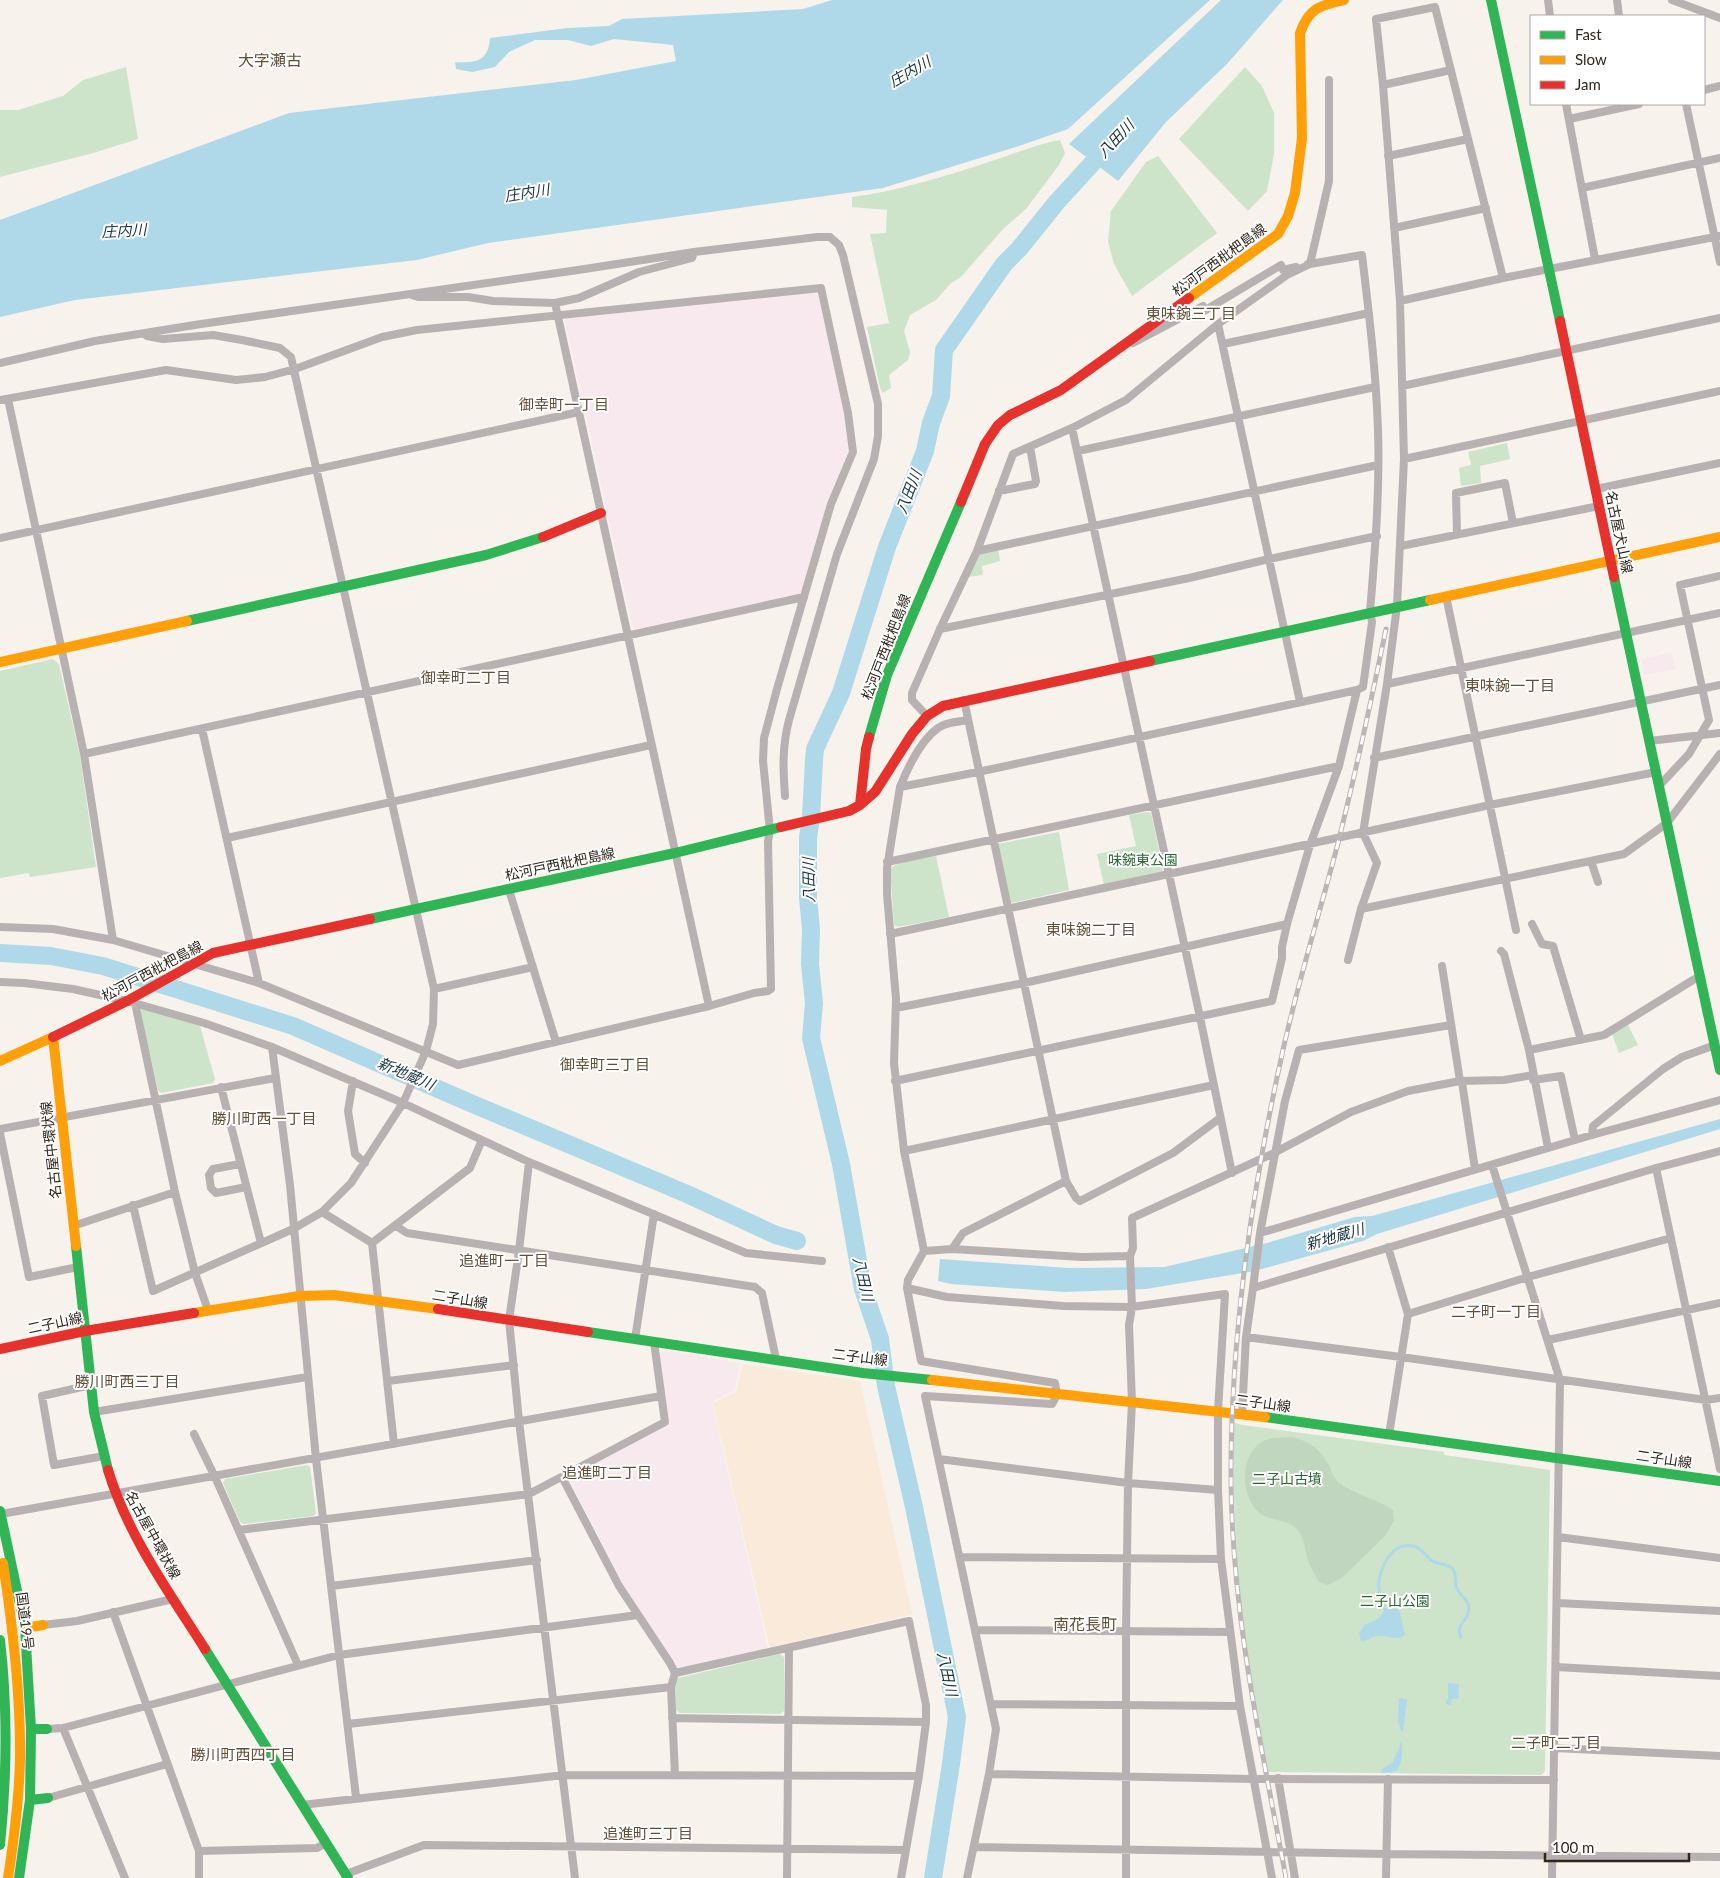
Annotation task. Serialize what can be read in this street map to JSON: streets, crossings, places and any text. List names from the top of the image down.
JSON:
{
  "streets": {
    "main road": [
      "松河戸西枇杷島線",
      "名古屋犬山線",
      "名古屋中環状線",
      "二子山線",
      "国道19号"
    ]
  },
  "crossings": [
    ["松河戸西枇杷島線", "名古屋中環状線"],
    ["名古屋中環状線", "二子山線"]
  ],
  "districts": [
    "大字瀬古",
    "東味鋺三丁目",
    "御幸町一丁目",
    "御幸町二丁目",
    "東味鋺一丁目",
    "東味鋺二丁目",
    "御幸町三丁目",
    "勝川町西一丁目",
    "追進町一丁目",
    "二子町一丁目",
    "勝川町西三丁目",
    "追進町二丁目",
    "南花長町",
    "二子町二丁目",
    "勝川町西四丁目",
    "追進町三丁目"
  ],
  "water": ["庄内川", "八田川", "新地蔵川"],
  "parks": ["味鋺東公園", "二子山古墳", "二子山公園"],
  "legend": ["Fast", "Slow", "Jam"],
  "scale_bar": "100 m"
}
